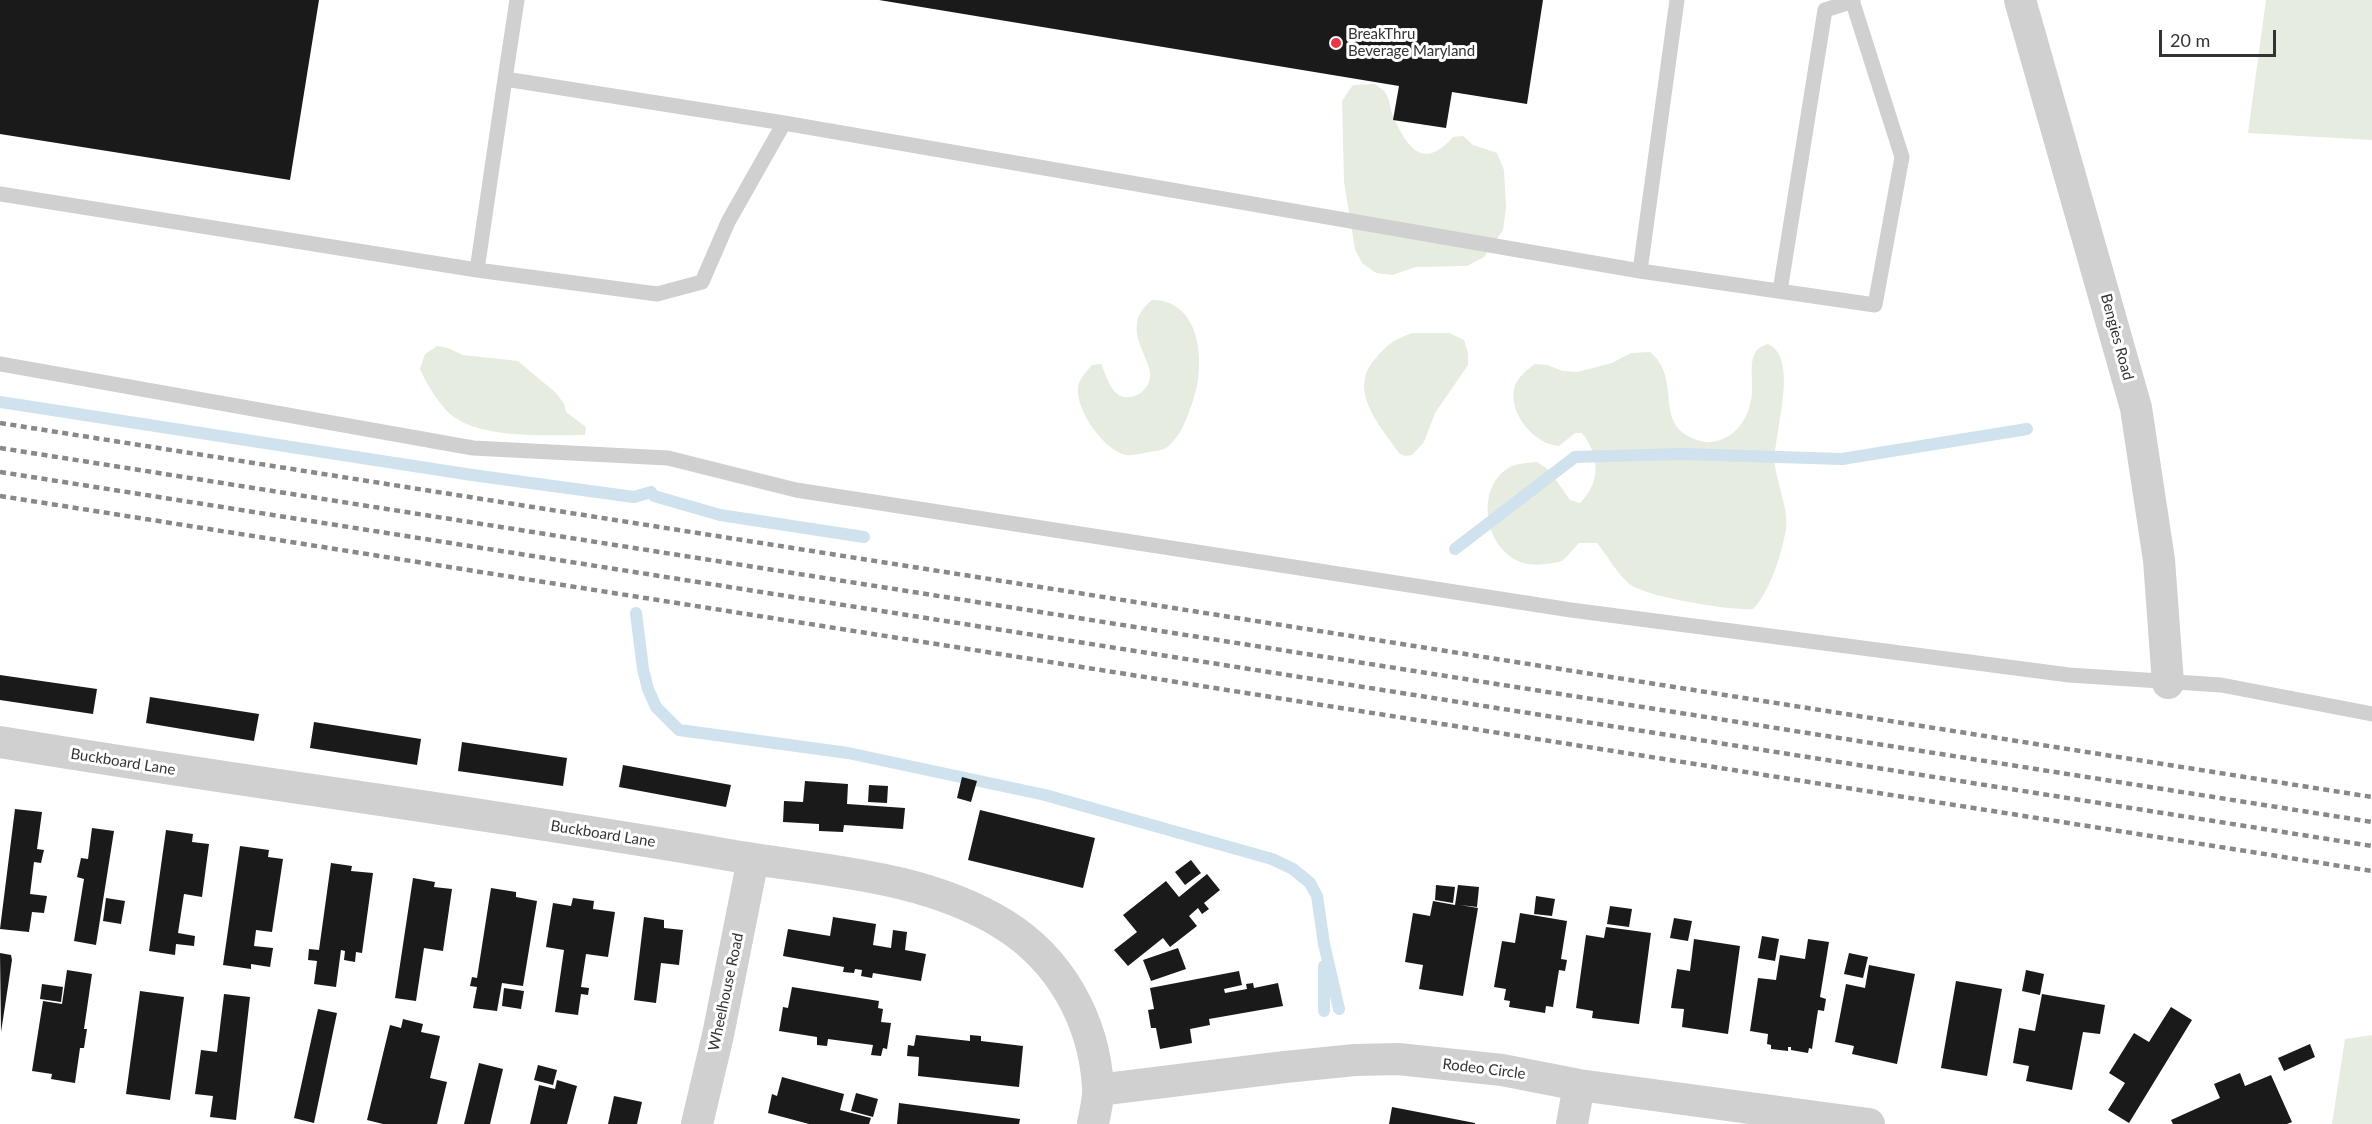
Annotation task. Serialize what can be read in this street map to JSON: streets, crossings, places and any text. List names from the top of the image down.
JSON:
{
  "streets": {
    "street": [
      "Bengies Road",
      "Buckboard Lane",
      "Wheelhouse Road",
      "Rodeo Circle"
    ]
  },
  "crossings": [
    ["Buckboard Lane", "Wheelhouse Road"],
    ["Buckboard Lane", "Rodeo Circle"]
  ],
  "places": ["BreakThru Beverage Maryland"],
  "scale_bar": "20 m"
}
